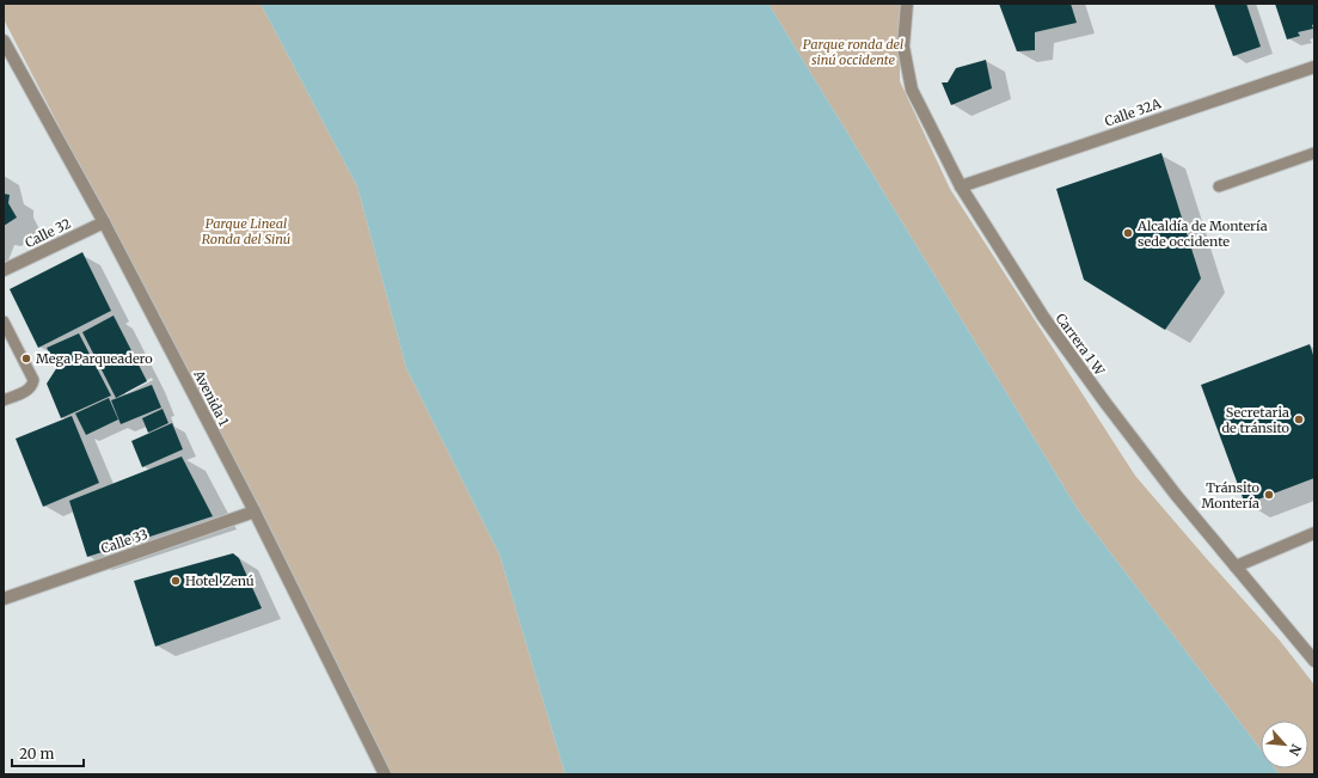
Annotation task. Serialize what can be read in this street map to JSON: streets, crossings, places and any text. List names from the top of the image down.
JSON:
{
  "streets": {
    "street": [
      "Calle 32A",
      "Calle 32",
      "Carrera 1 W",
      "Avenida 1",
      "Calle 33"
    ]
  },
  "crossings": [
    ["Calle 32A", "Carrera 1 W"],
    ["Calle 32", "Avenida 1"],
    ["Avenida 1", "Calle 33"]
  ],
  "parks": ["Parque ronda del sinú occidente", "Parque Lineal Ronda del Sinú"],
  "places": [
    "Alcaldía de Montería sede occidente",
    "Mega Parqueadero",
    "Secretaria de tránsito",
    "Tránsito Montería",
    "Hotel Zenú"
  ],
  "scale_bar": "20 m",
  "north": "bottom right"
}
